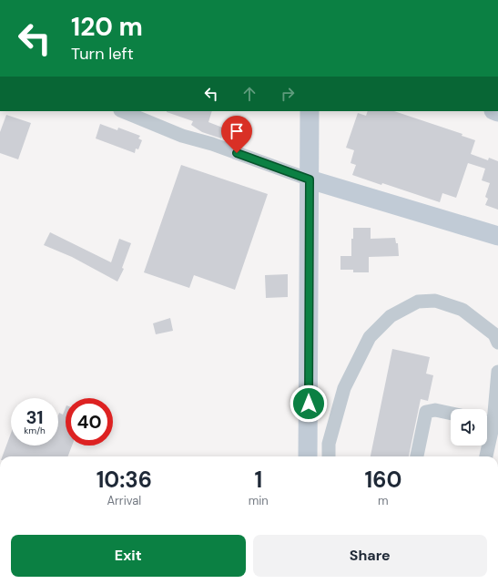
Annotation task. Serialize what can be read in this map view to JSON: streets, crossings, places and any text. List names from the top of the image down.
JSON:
{
  "page": {
    "turn": ["120 m", "Turn left"],
    "speed": "31 km/h",
    "limit": "40",
    "eta": [
      "10:36",
      "Arrival",
      "1",
      "min",
      "160",
      "m"
    ],
    "buttons": ["Exit", "Share"]
  }
}
